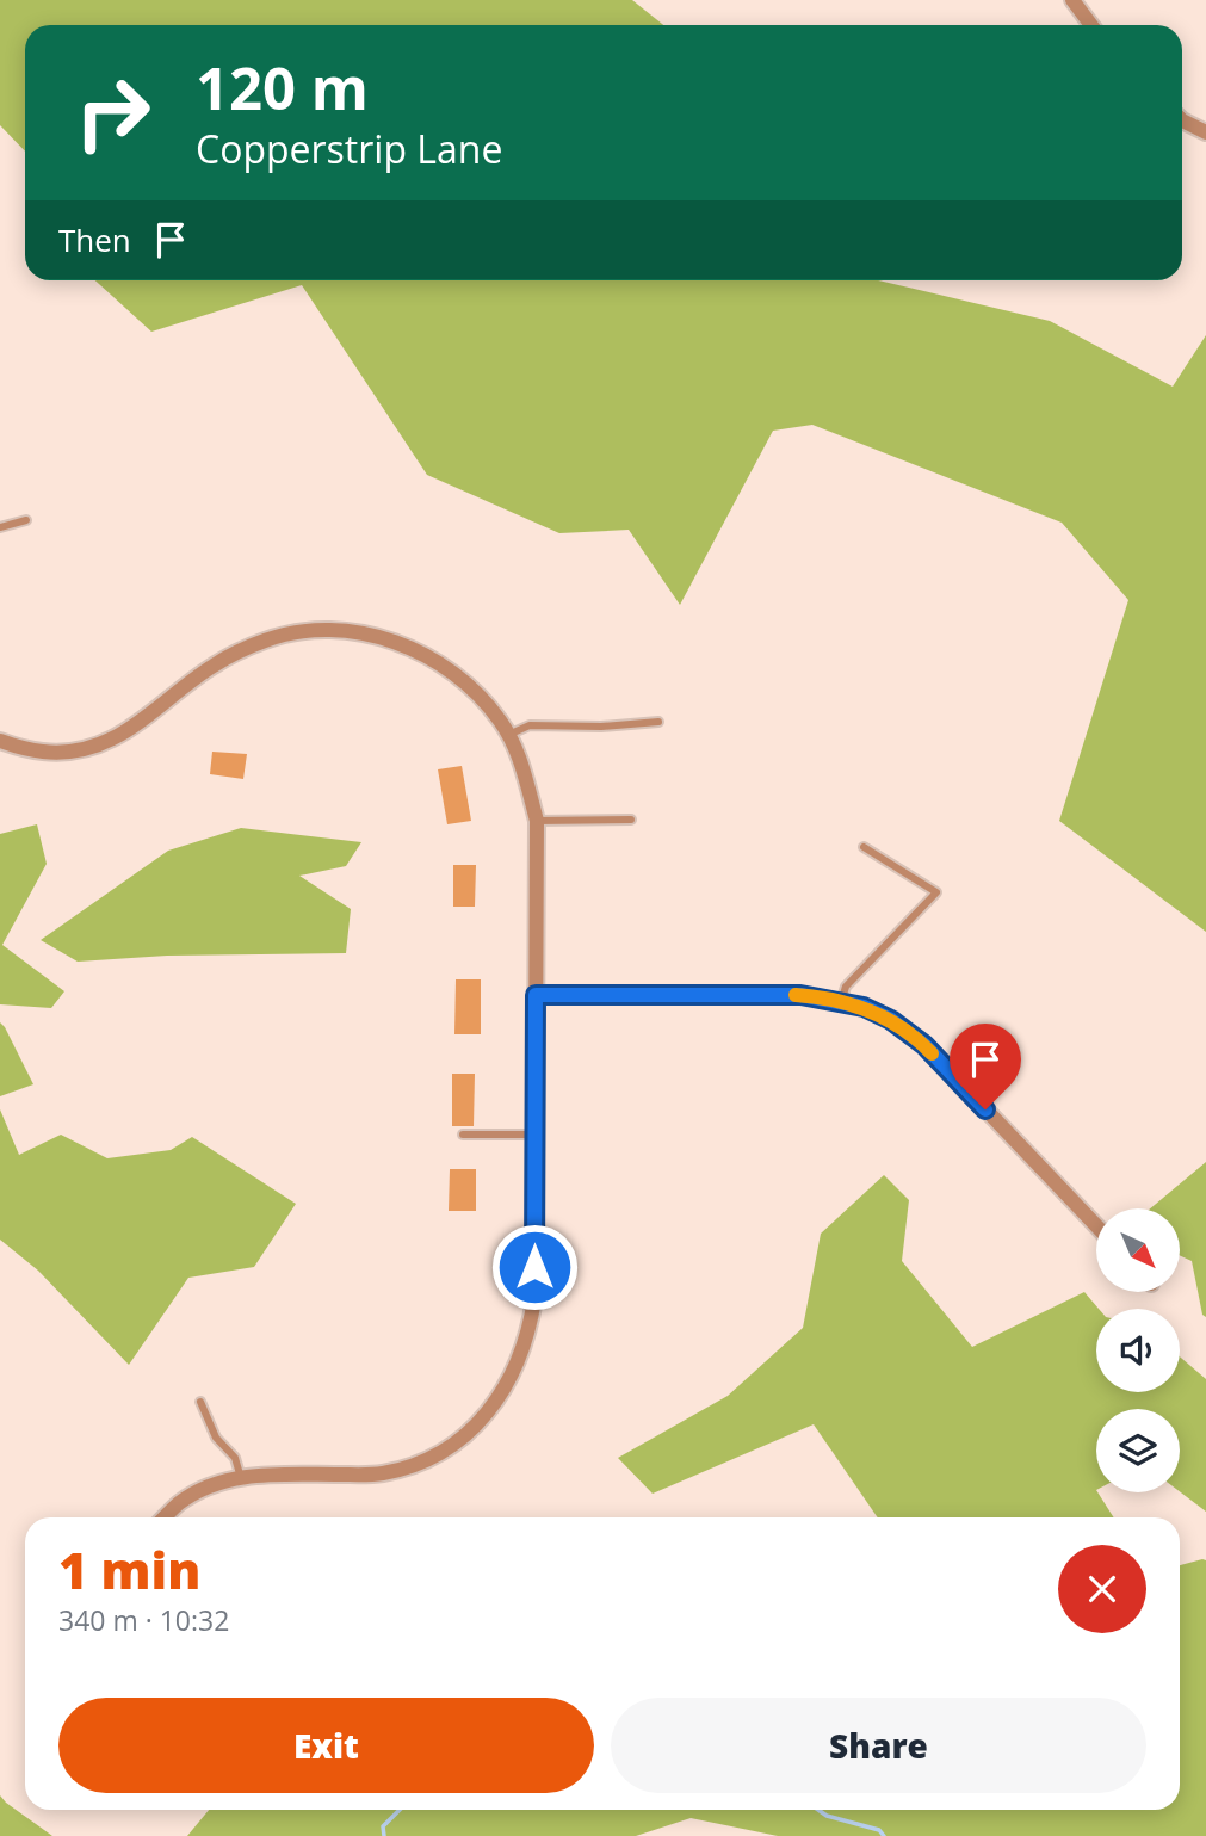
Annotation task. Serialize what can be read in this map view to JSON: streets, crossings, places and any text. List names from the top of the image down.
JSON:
{
  "north": "bottom right",
  "page": {
    "turn": ["120 m", "Copperstrip Lane"],
    "then": "Then",
    "heading": ["1 min", "340 m · 10:32"],
    "buttons": ["Exit", "Share"]
  }
}
